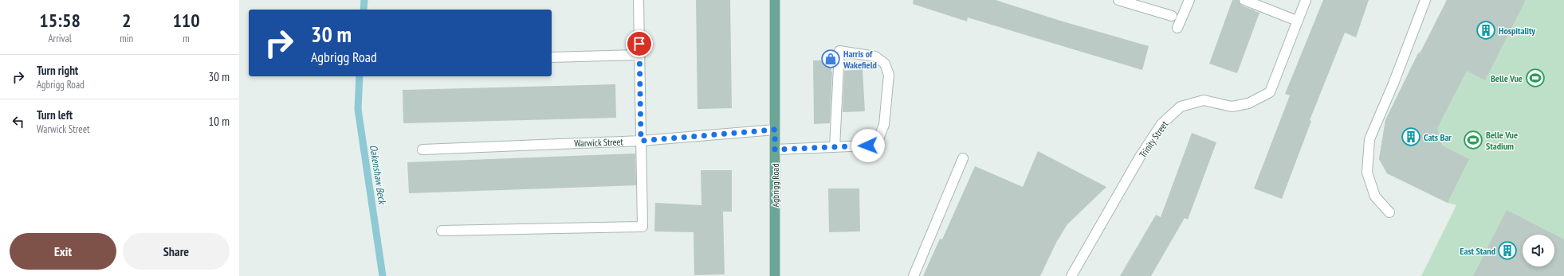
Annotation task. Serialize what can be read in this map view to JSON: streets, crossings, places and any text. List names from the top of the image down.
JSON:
{
  "streets": {
    "main road": ["Agbrigg Road"],
    "street": ["Trinity Street", "Warwick Street"]
  },
  "crossings": [
    ["Warwick Street", "Agbrigg Road"]
  ],
  "water": ["Oakenshaw Beck"],
  "places": {
    "building": ["Hospitality", "Cats Bar", "East Stand"],
    "shop": ["Harris of Wakefield"],
    "sports": ["Belle Vue", "Belle Vue Stadium"]
  },
  "page": {
    "eta": [
      "15:58",
      "Arrival",
      "2",
      "min",
      "110",
      "m"
    ],
    "turn": ["30 m", "Agbrigg Road"],
    "list": [
      {
        "name": "Turn right",
        "note": "Agbrigg Road",
        "value": "30 m"
      },
      {
        "name": "Turn left",
        "note": "Warwick Street",
        "value": "10 m"
      }
    ],
    "buttons": ["Exit", "Share"]
  }
}
